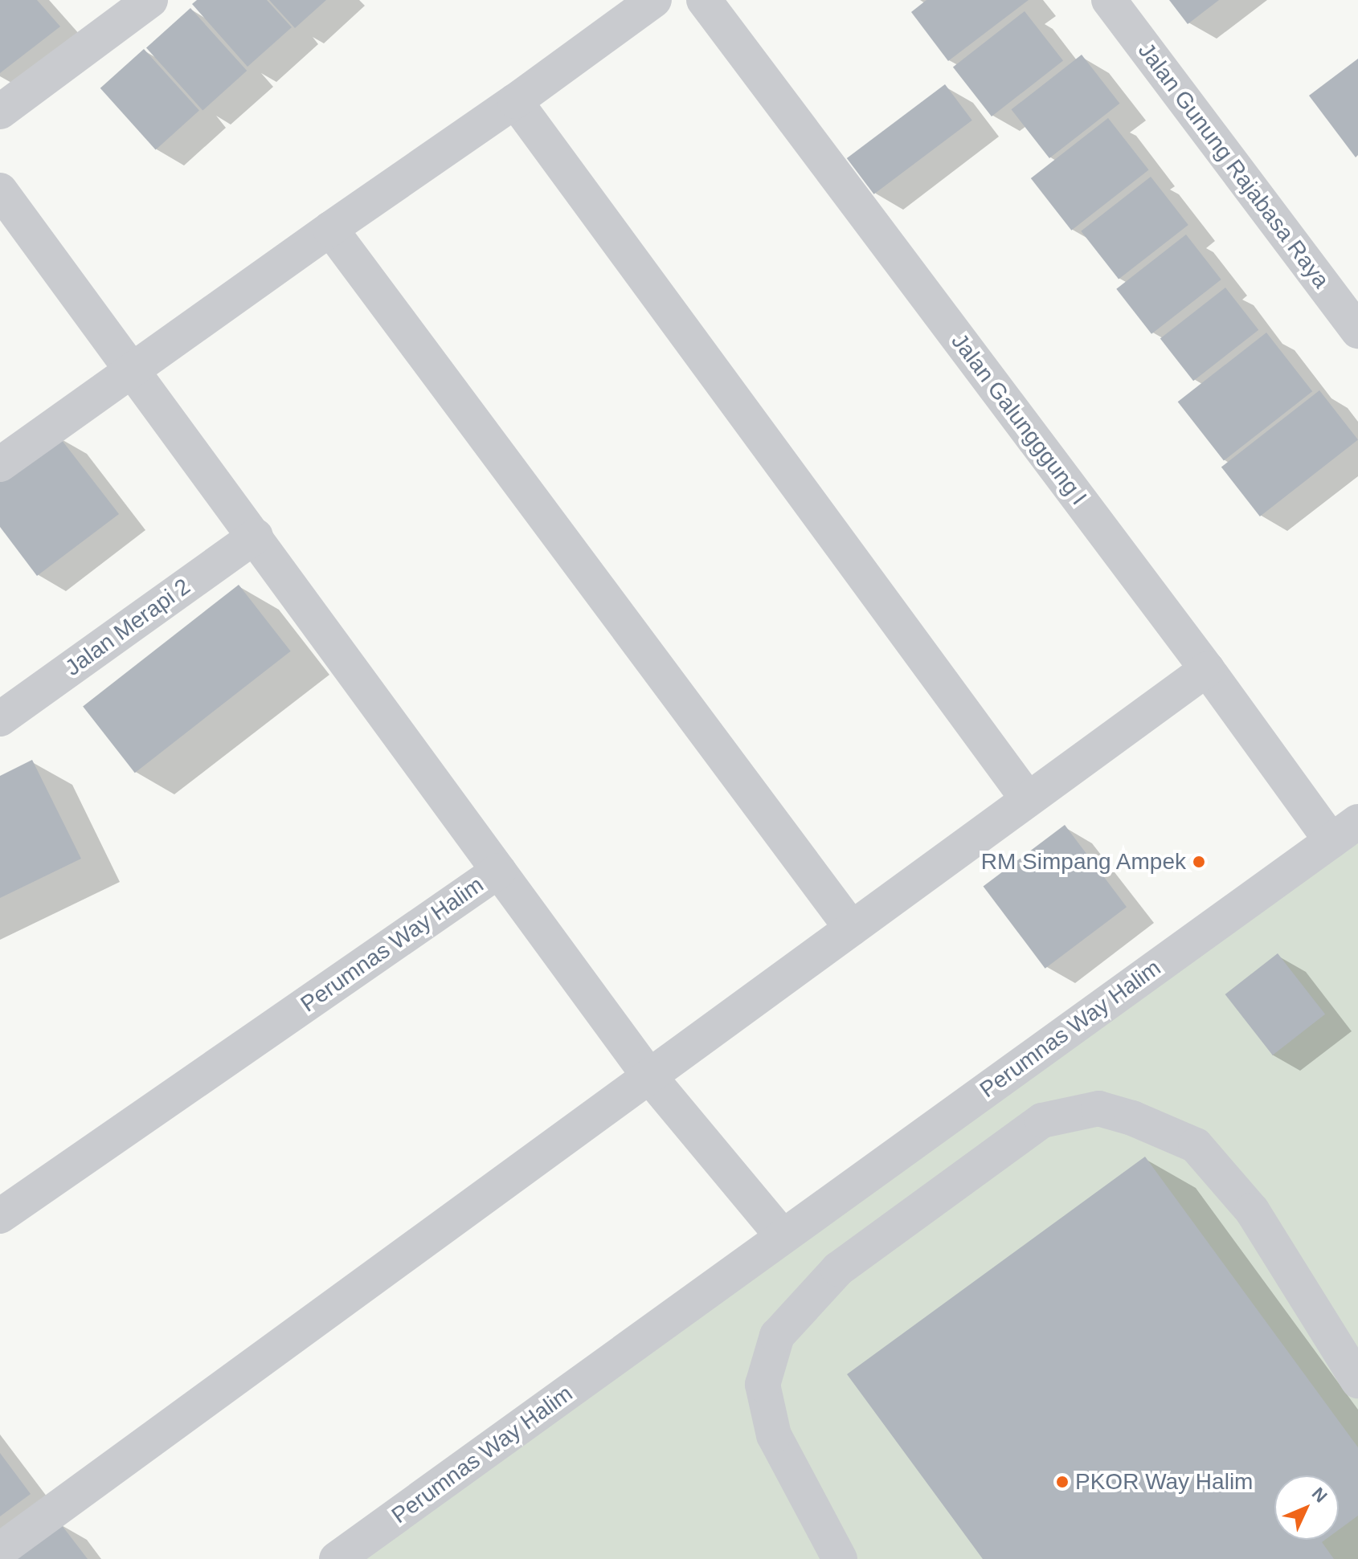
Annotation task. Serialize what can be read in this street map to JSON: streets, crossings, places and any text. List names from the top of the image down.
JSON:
{
  "streets": {
    "street": [
      "Jalan Gunung Rajabasa Raya",
      "Jalan Galungggung I",
      "Jalan Merapi 2",
      "Perumnas Way Halim"
    ]
  },
  "crossings": [
    ["Jalan Galungggung I", "Perumnas Way Halim"]
  ],
  "places": ["RM Simpang Ampek", "PKOR Way Halim"],
  "north": "top right"
}
